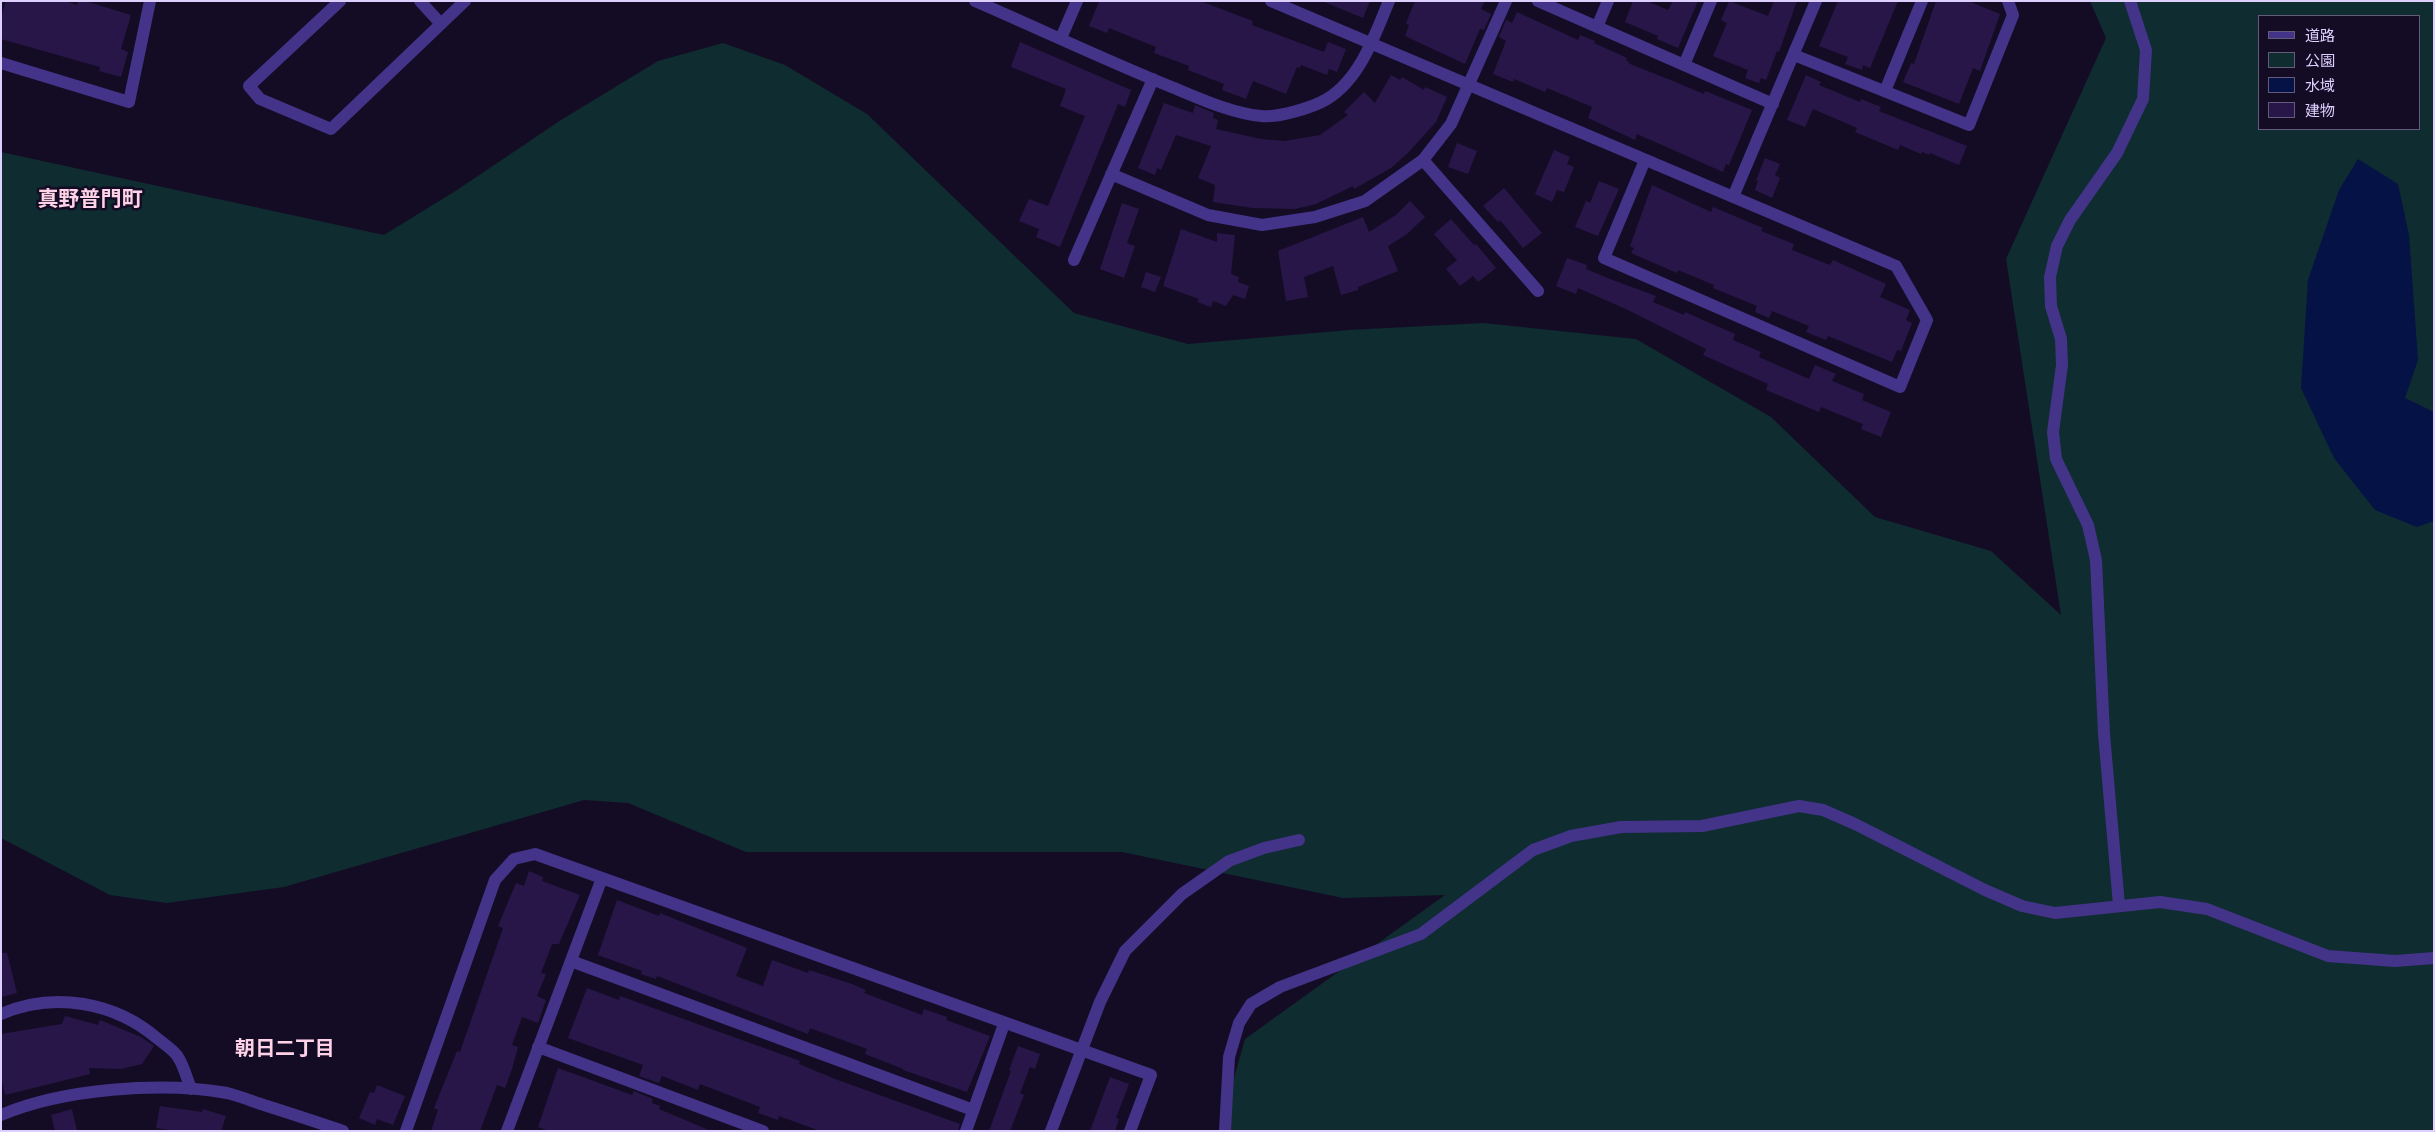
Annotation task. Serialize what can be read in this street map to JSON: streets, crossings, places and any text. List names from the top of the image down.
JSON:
{
  "districts": ["真野普門町", "朝日二丁目"],
  "legend": [
    "道路",
    "公園",
    "水域",
    "建物"
  ]
}
